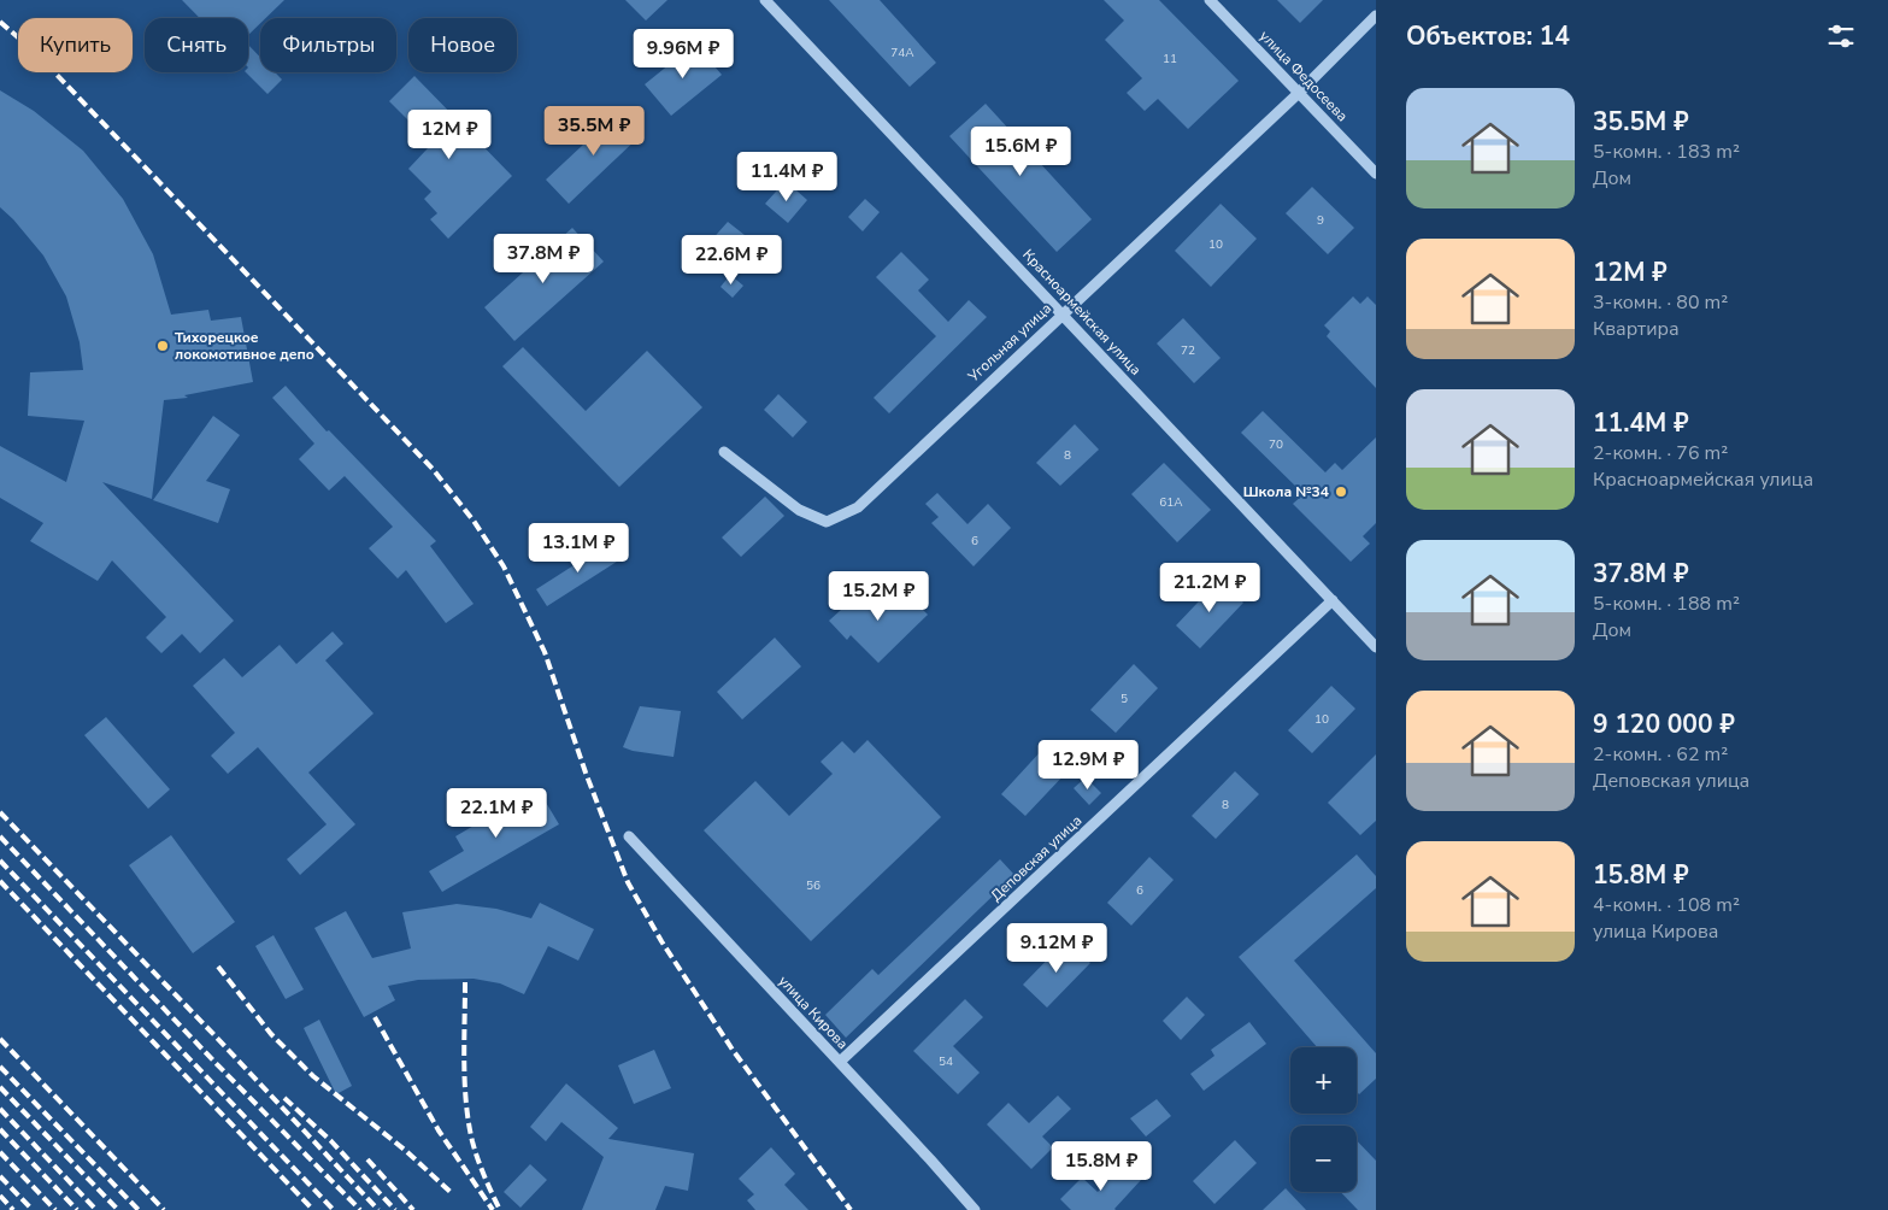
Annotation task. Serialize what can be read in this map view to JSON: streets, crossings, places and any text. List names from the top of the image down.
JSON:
{
  "streets": {
    "street": [
      "улица Федосеева",
      "Красноармейская улица",
      "Угольная улица",
      "Деповская улица",
      "улица Кирова"
    ]
  },
  "crossings": [
    ["улица Федосеева", "Угольная улица"],
    ["Красноармейская улица", "Угольная улица"],
    ["Красноармейская улица", "Деповская улица"],
    ["Деповская улица", "улица Кирова"]
  ],
  "places": ["Тихорецкое локомотивное депо", "Школа №34"],
  "house_numbers": [
    "74А",
    "11",
    "9",
    "10",
    "72",
    "70",
    "8",
    "61А",
    "6",
    "5",
    "10",
    "8",
    "56",
    "6",
    "54"
  ],
  "page": {
    "heading": "Объектов: 14",
    "chip": [
      "Купить",
      "Снять",
      "Фильтры",
      "Новое"
    ],
    "price": [
      "9.96M ₽",
      "35.5M ₽",
      "12M ₽",
      "15.6M ₽",
      "11.4M ₽",
      "37.8M ₽",
      "22.6M ₽",
      "13.1M ₽",
      "21.2M ₽",
      "15.2M ₽",
      "12.9M ₽",
      "22.1M ₽",
      "9.12M ₽",
      "15.8M ₽"
    ],
    "list": [
      {
        "name": "35.5M ₽",
        "note": "5-комн. · 183 m² · Дом"
      },
      {
        "name": "12M ₽",
        "note": "3-комн. · 80 m² · Квартира"
      },
      {
        "name": "11.4M ₽",
        "note": "2-комн. · 76 m² · Красноармейская улица"
      },
      {
        "name": "37.8M ₽",
        "note": "5-комн. · 188 m² · Дом"
      },
      {
        "name": "9 120 000 ₽",
        "note": "2-комн. · 62 m² · Деповская улица"
      },
      {
        "name": "15.8M ₽",
        "note": "4-комн. · 108 m² · улица Кирова"
      }
    ],
    "map_buttons": ["+", "−"]
  }
}
